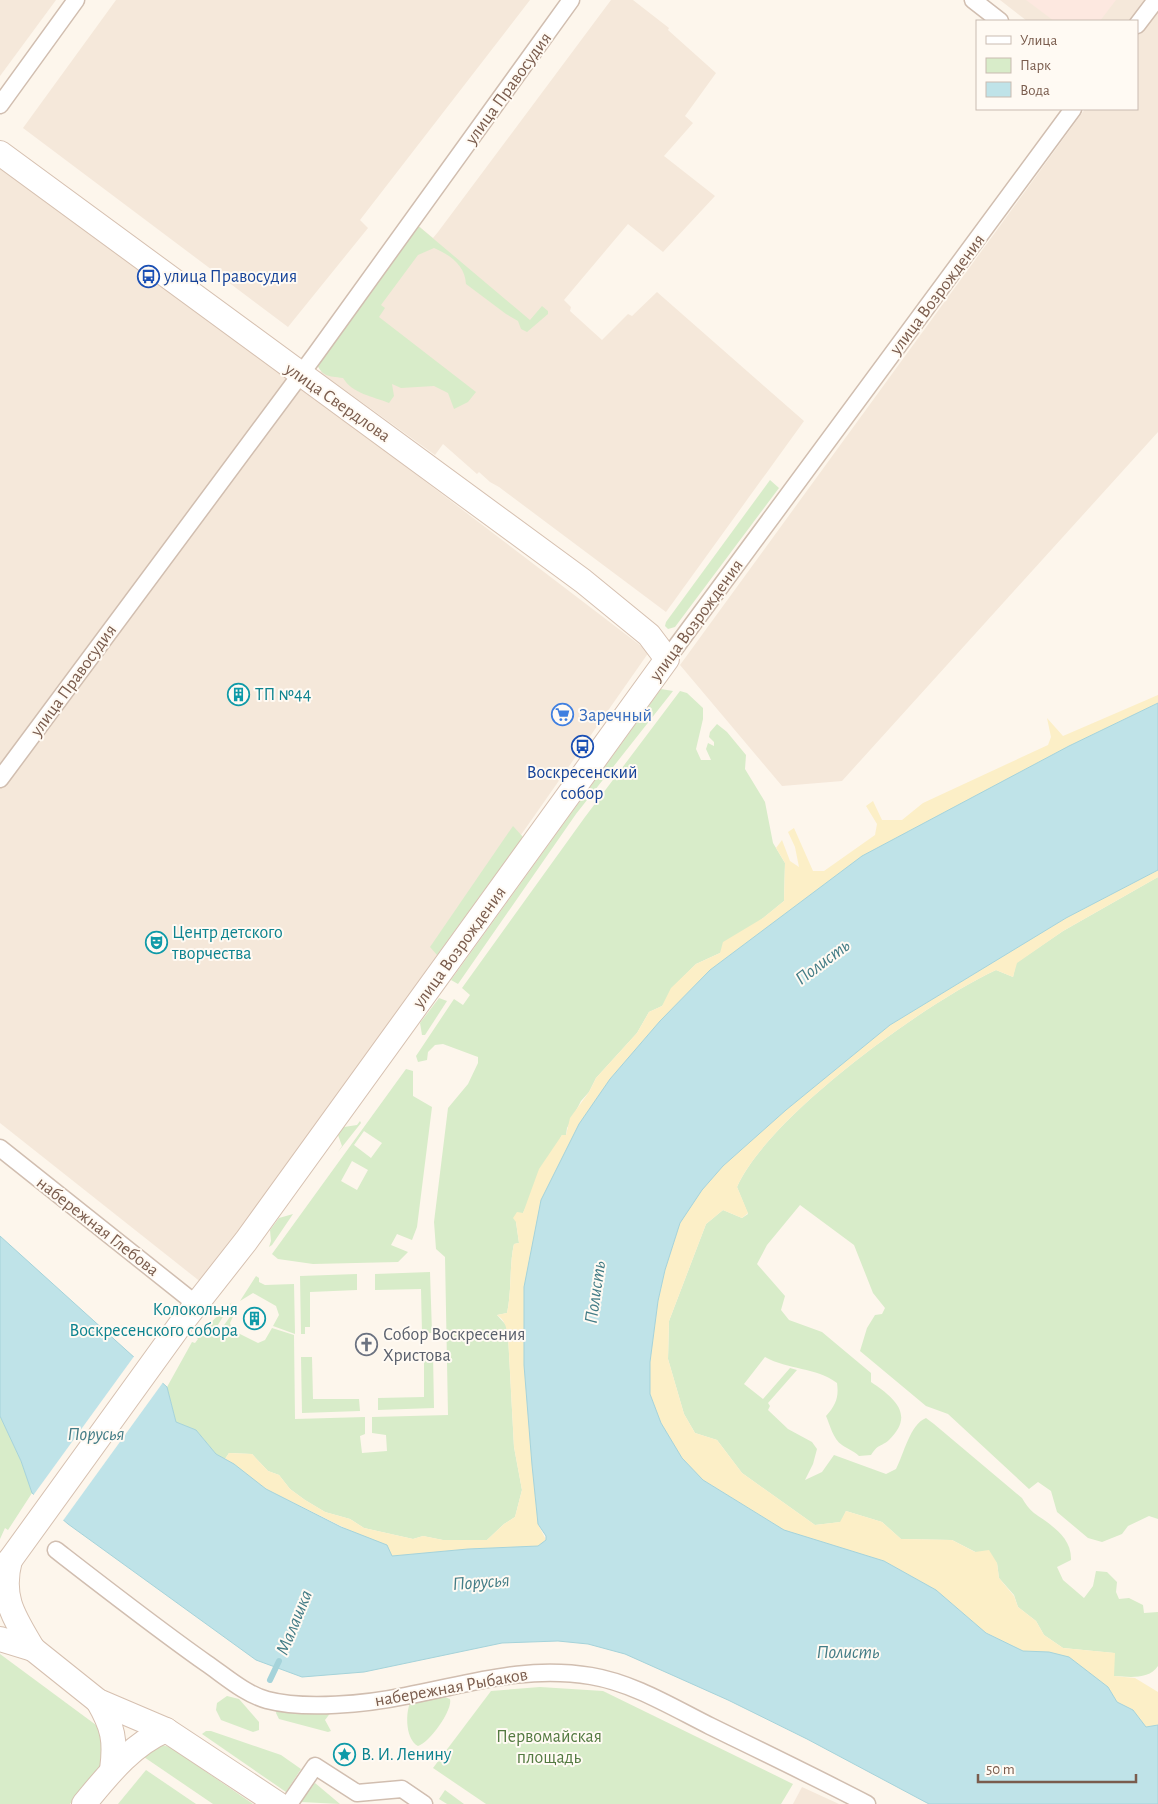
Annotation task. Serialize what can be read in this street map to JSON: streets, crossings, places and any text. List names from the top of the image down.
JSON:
{
  "streets": {
    "street": [
      "улица Правосудия",
      "улица Возрождения",
      "улица Свердлова",
      "набережная Глебова",
      "набережная Рыбаков"
    ]
  },
  "crossings": [
    ["улица Правосудия", "улица Свердлова"],
    ["улица Возрождения", "улица Свердлова"],
    ["улица Возрождения", "набережная Глебова"]
  ],
  "water": ["Полисть", "Порусья", "Малашка"],
  "parks": ["Первомайская площадь"],
  "places": {
    "bus stop": ["улица Правосудия", "Воскресенский собор"],
    "building": ["ТП №44", "Колокольня Воскресенского собора"],
    "supermarket": ["Заречный"],
    "theatre": ["Центр детского творчества"],
    "church": ["Собор Воскресения Христова"],
    "place": ["В. И. Ленину"]
  },
  "legend": ["Улица", "Парк", "Вода"],
  "scale_bar": "50 m"
}
